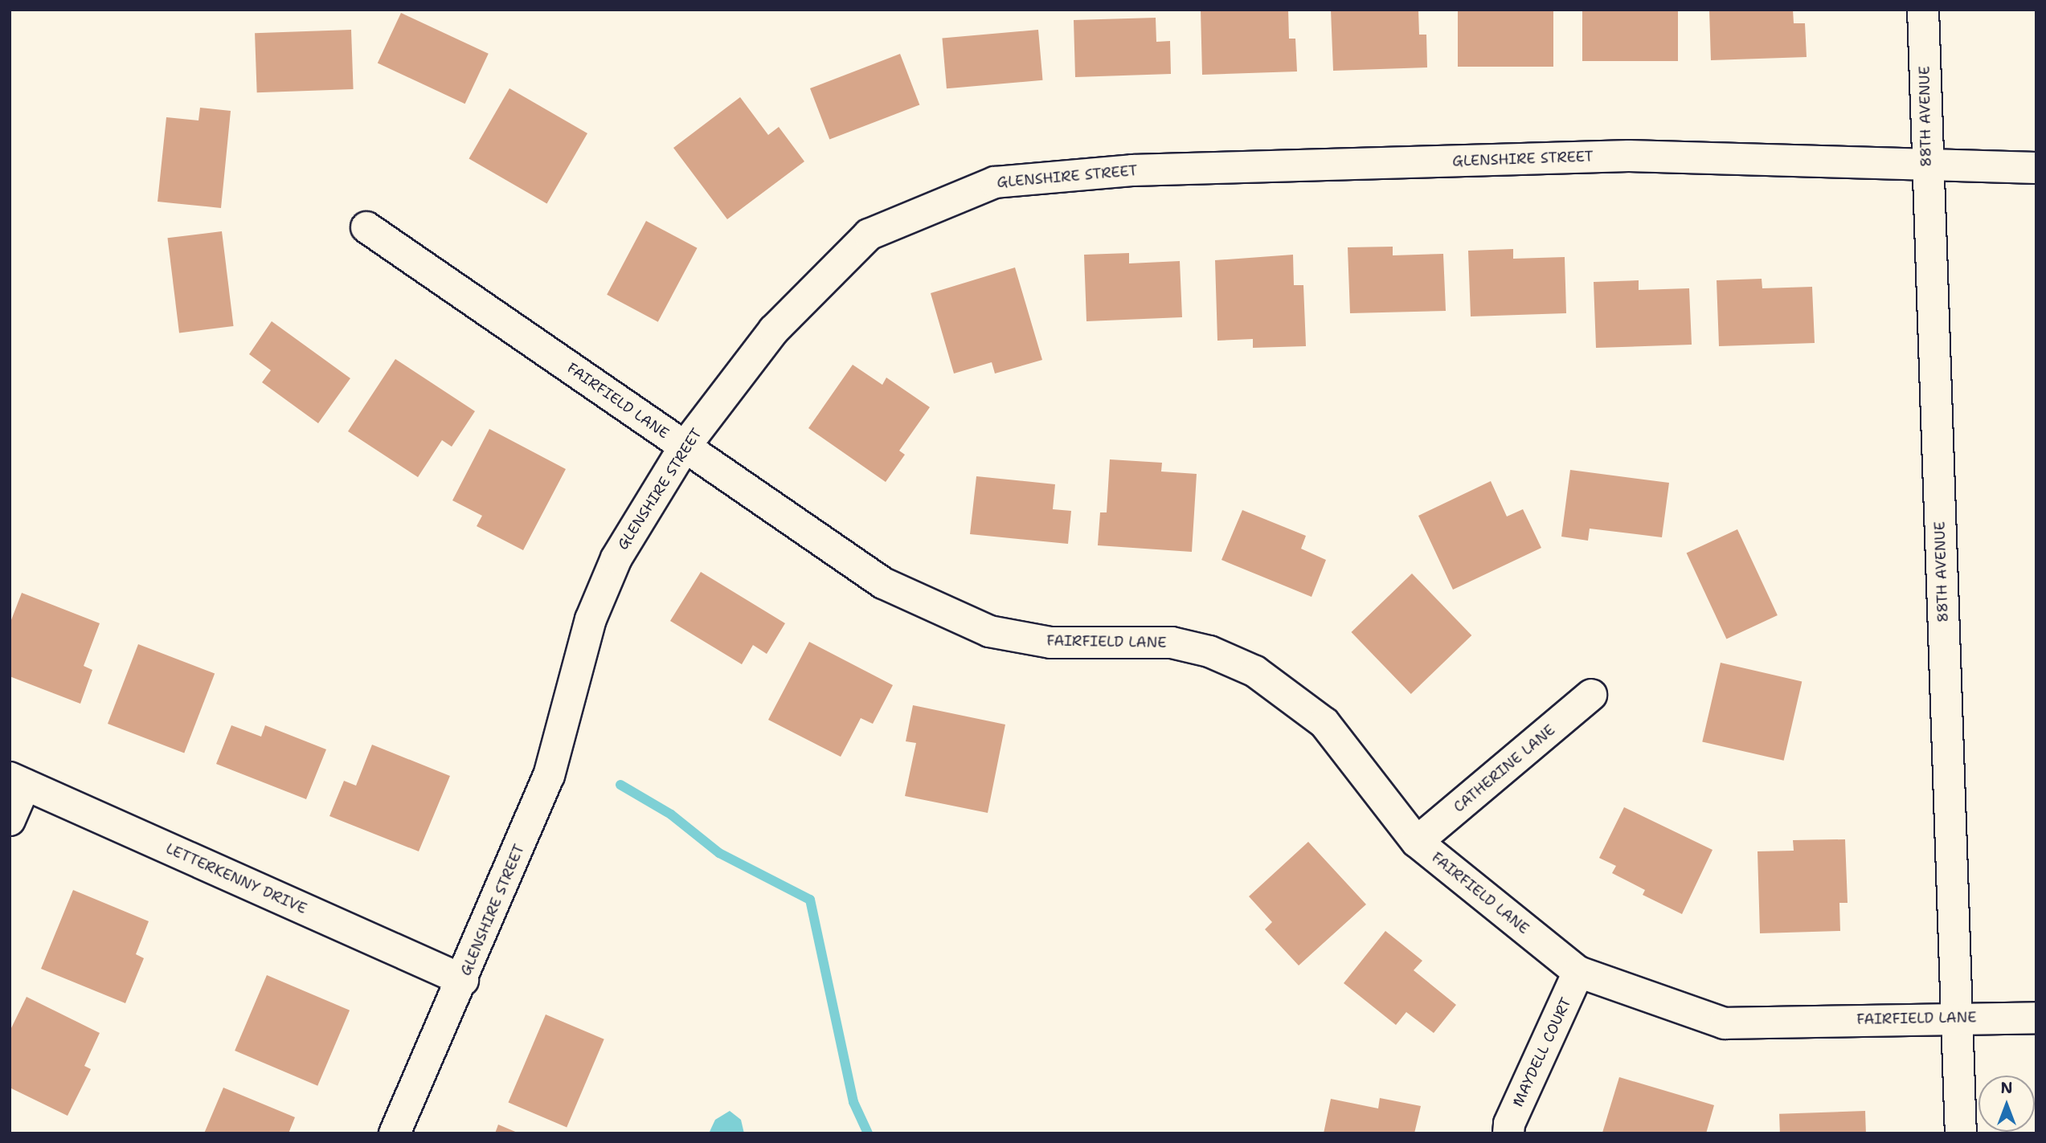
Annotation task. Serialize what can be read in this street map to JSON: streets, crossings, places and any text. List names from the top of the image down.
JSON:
{
  "streets": {
    "street": [
      "88TH AVENUE",
      "GLENSHIRE STREET",
      "FAIRFIELD LANE",
      "CATHERINE LANE",
      "LETTERKENNY DRIVE",
      "MAYDELL COURT"
    ]
  },
  "crossings": [
    ["88TH AVENUE", "GLENSHIRE STREET"],
    ["88TH AVENUE", "FAIRFIELD LANE"],
    ["GLENSHIRE STREET", "FAIRFIELD LANE"],
    ["GLENSHIRE STREET", "LETTERKENNY DRIVE"],
    ["FAIRFIELD LANE", "CATHERINE LANE"],
    ["FAIRFIELD LANE", "MAYDELL COURT"]
  ],
  "north": "top"
}
